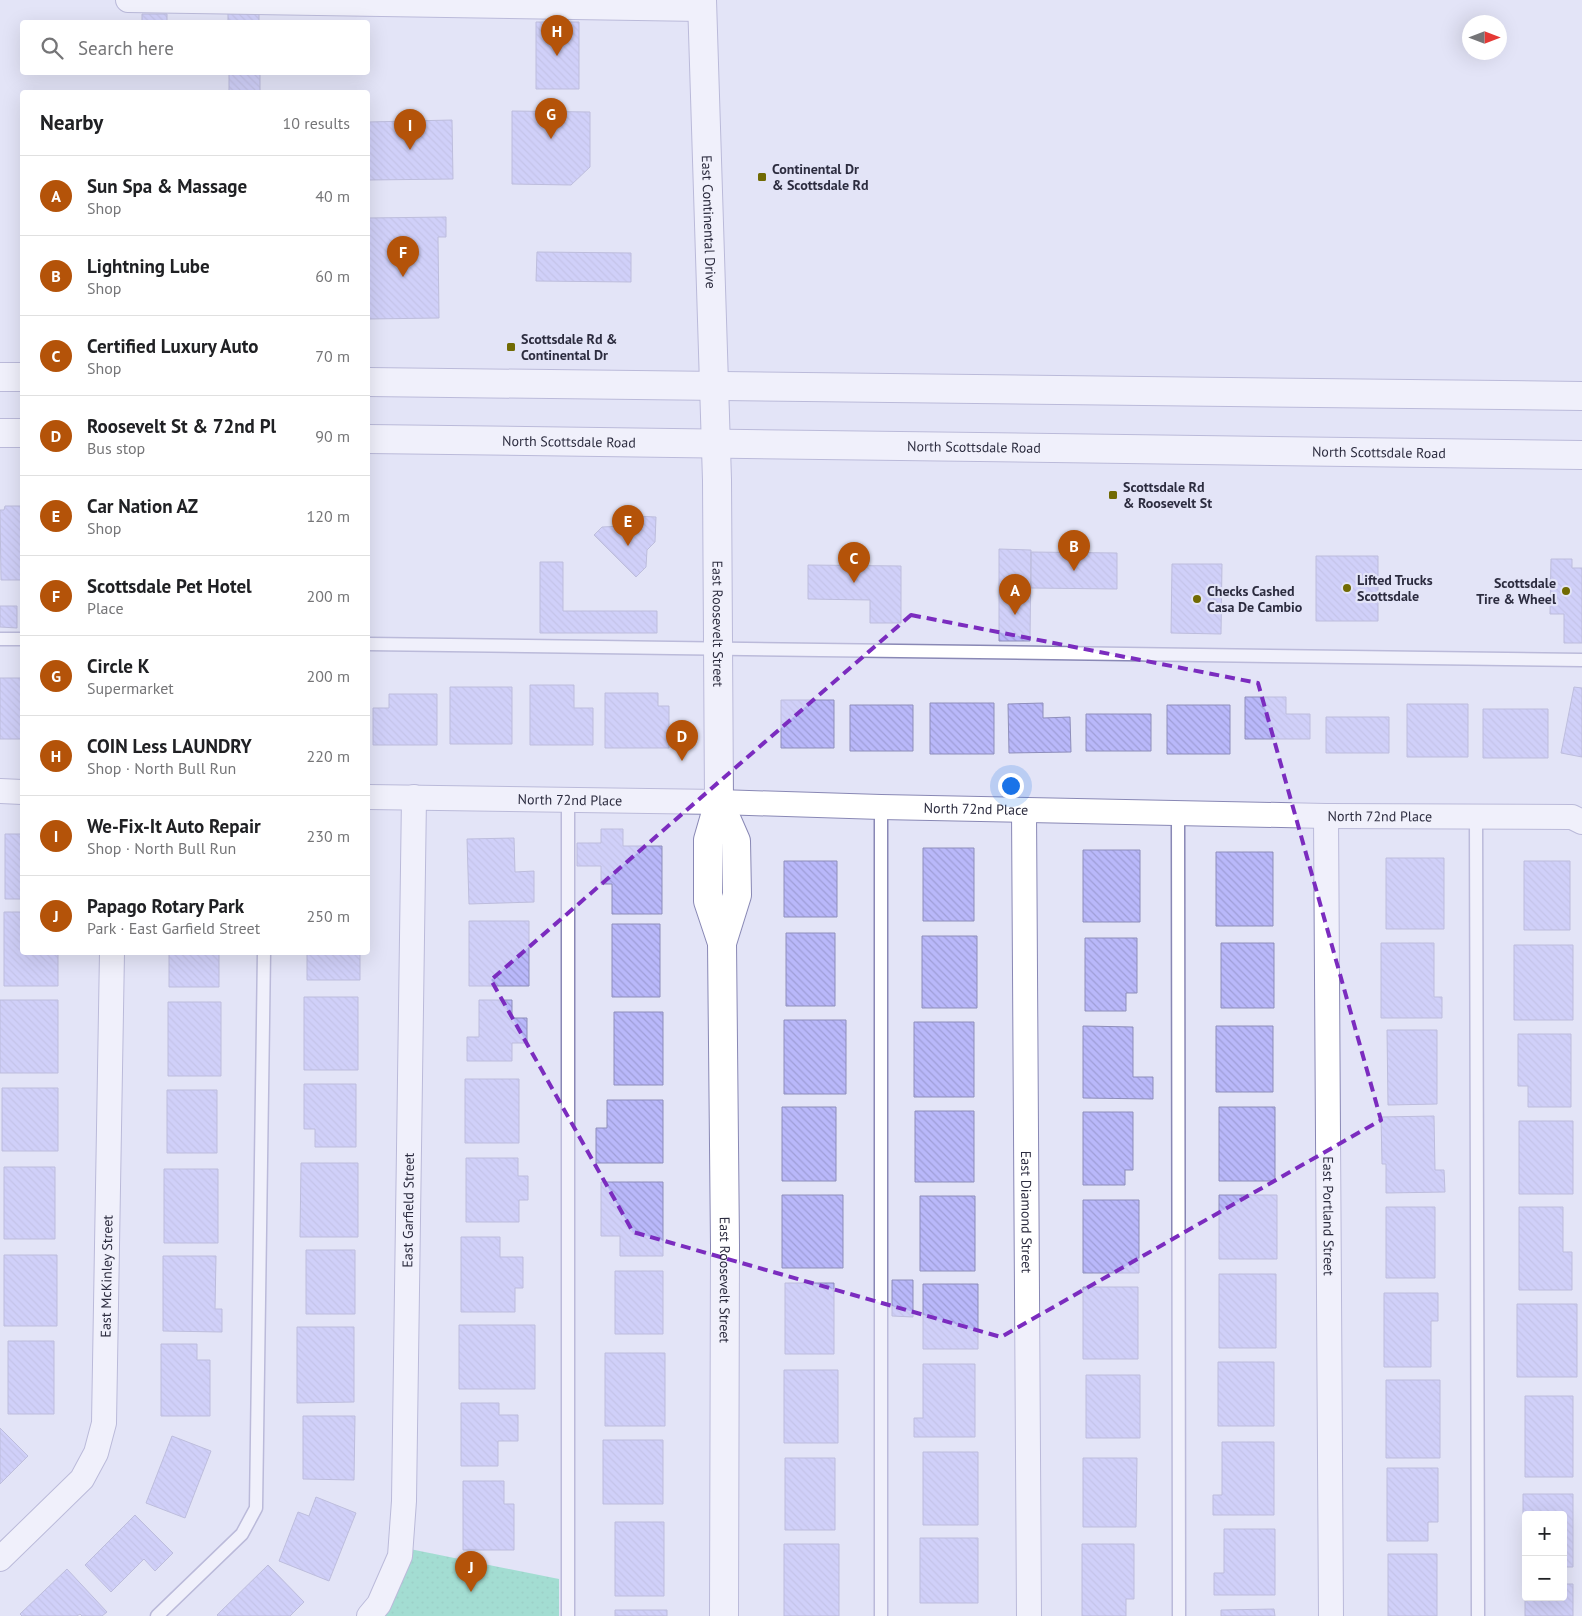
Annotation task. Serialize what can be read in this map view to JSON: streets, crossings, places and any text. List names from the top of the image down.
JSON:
{
  "streets": {
    "main road": ["East Continental Drive", "North Scottsdale Road", "East Roosevelt Street"],
    "street": [
      "North 72nd Place",
      "East Garfield Street",
      "East Diamond Street",
      "East Portland Street",
      "East McKinley Street"
    ]
  },
  "crossings": [
    ["East Continental Drive", "North Scottsdale Road"],
    ["East Continental Drive", "East Roosevelt Street"],
    ["North Scottsdale Road", "East Roosevelt Street"],
    ["East Roosevelt Street", "North 72nd Place"],
    ["North 72nd Place", "East Garfield Street"],
    ["North 72nd Place", "East Diamond Street"],
    ["North 72nd Place", "East Portland Street"]
  ],
  "places": {
    "transit": ["Continental Dr & Scottsdale Rd", "Scottsdale Rd & Continental Dr", "Scottsdale Rd & Roosevelt St"],
    "other": ["Lifted Trucks Scottsdale", "Scottsdale Tire & Wheel", "Checks Cashed Casa De Cambio"]
  },
  "north": "right",
  "page": {
    "pins": [
      "H",
      "G",
      "I",
      "F",
      "E",
      "B",
      "C",
      "A",
      "D",
      "J"
    ],
    "search": "Search here",
    "heading": ["Nearby", "10 results"],
    "list": [
      {
        "mark": "A",
        "name": "Sun Spa & Massage",
        "note": "Shop",
        "value": "40 m"
      },
      {
        "mark": "B",
        "name": "Lightning Lube",
        "note": "Shop",
        "value": "60 m"
      },
      {
        "mark": "C",
        "name": "Certified Luxury Auto",
        "note": "Shop",
        "value": "70 m"
      },
      {
        "mark": "D",
        "name": "Roosevelt St & 72nd Pl",
        "note": "Bus stop",
        "value": "90 m"
      },
      {
        "mark": "E",
        "name": "Car Nation AZ",
        "note": "Shop",
        "value": "120 m"
      },
      {
        "mark": "F",
        "name": "Scottsdale Pet Hotel",
        "note": "Place",
        "value": "200 m"
      },
      {
        "mark": "G",
        "name": "Circle K",
        "note": "Supermarket",
        "value": "200 m"
      },
      {
        "mark": "H",
        "name": "COIN Less LAUNDRY",
        "note": "Shop · North Bull Run",
        "value": "220 m"
      },
      {
        "mark": "I",
        "name": "We-Fix-It Auto Repair",
        "note": "Shop · North Bull Run",
        "value": "230 m"
      },
      {
        "mark": "J",
        "name": "Papago Rotary Park",
        "note": "Park · East Garfield Street",
        "value": "250 m"
      }
    ],
    "map_buttons": ["+", "−"]
  }
}
